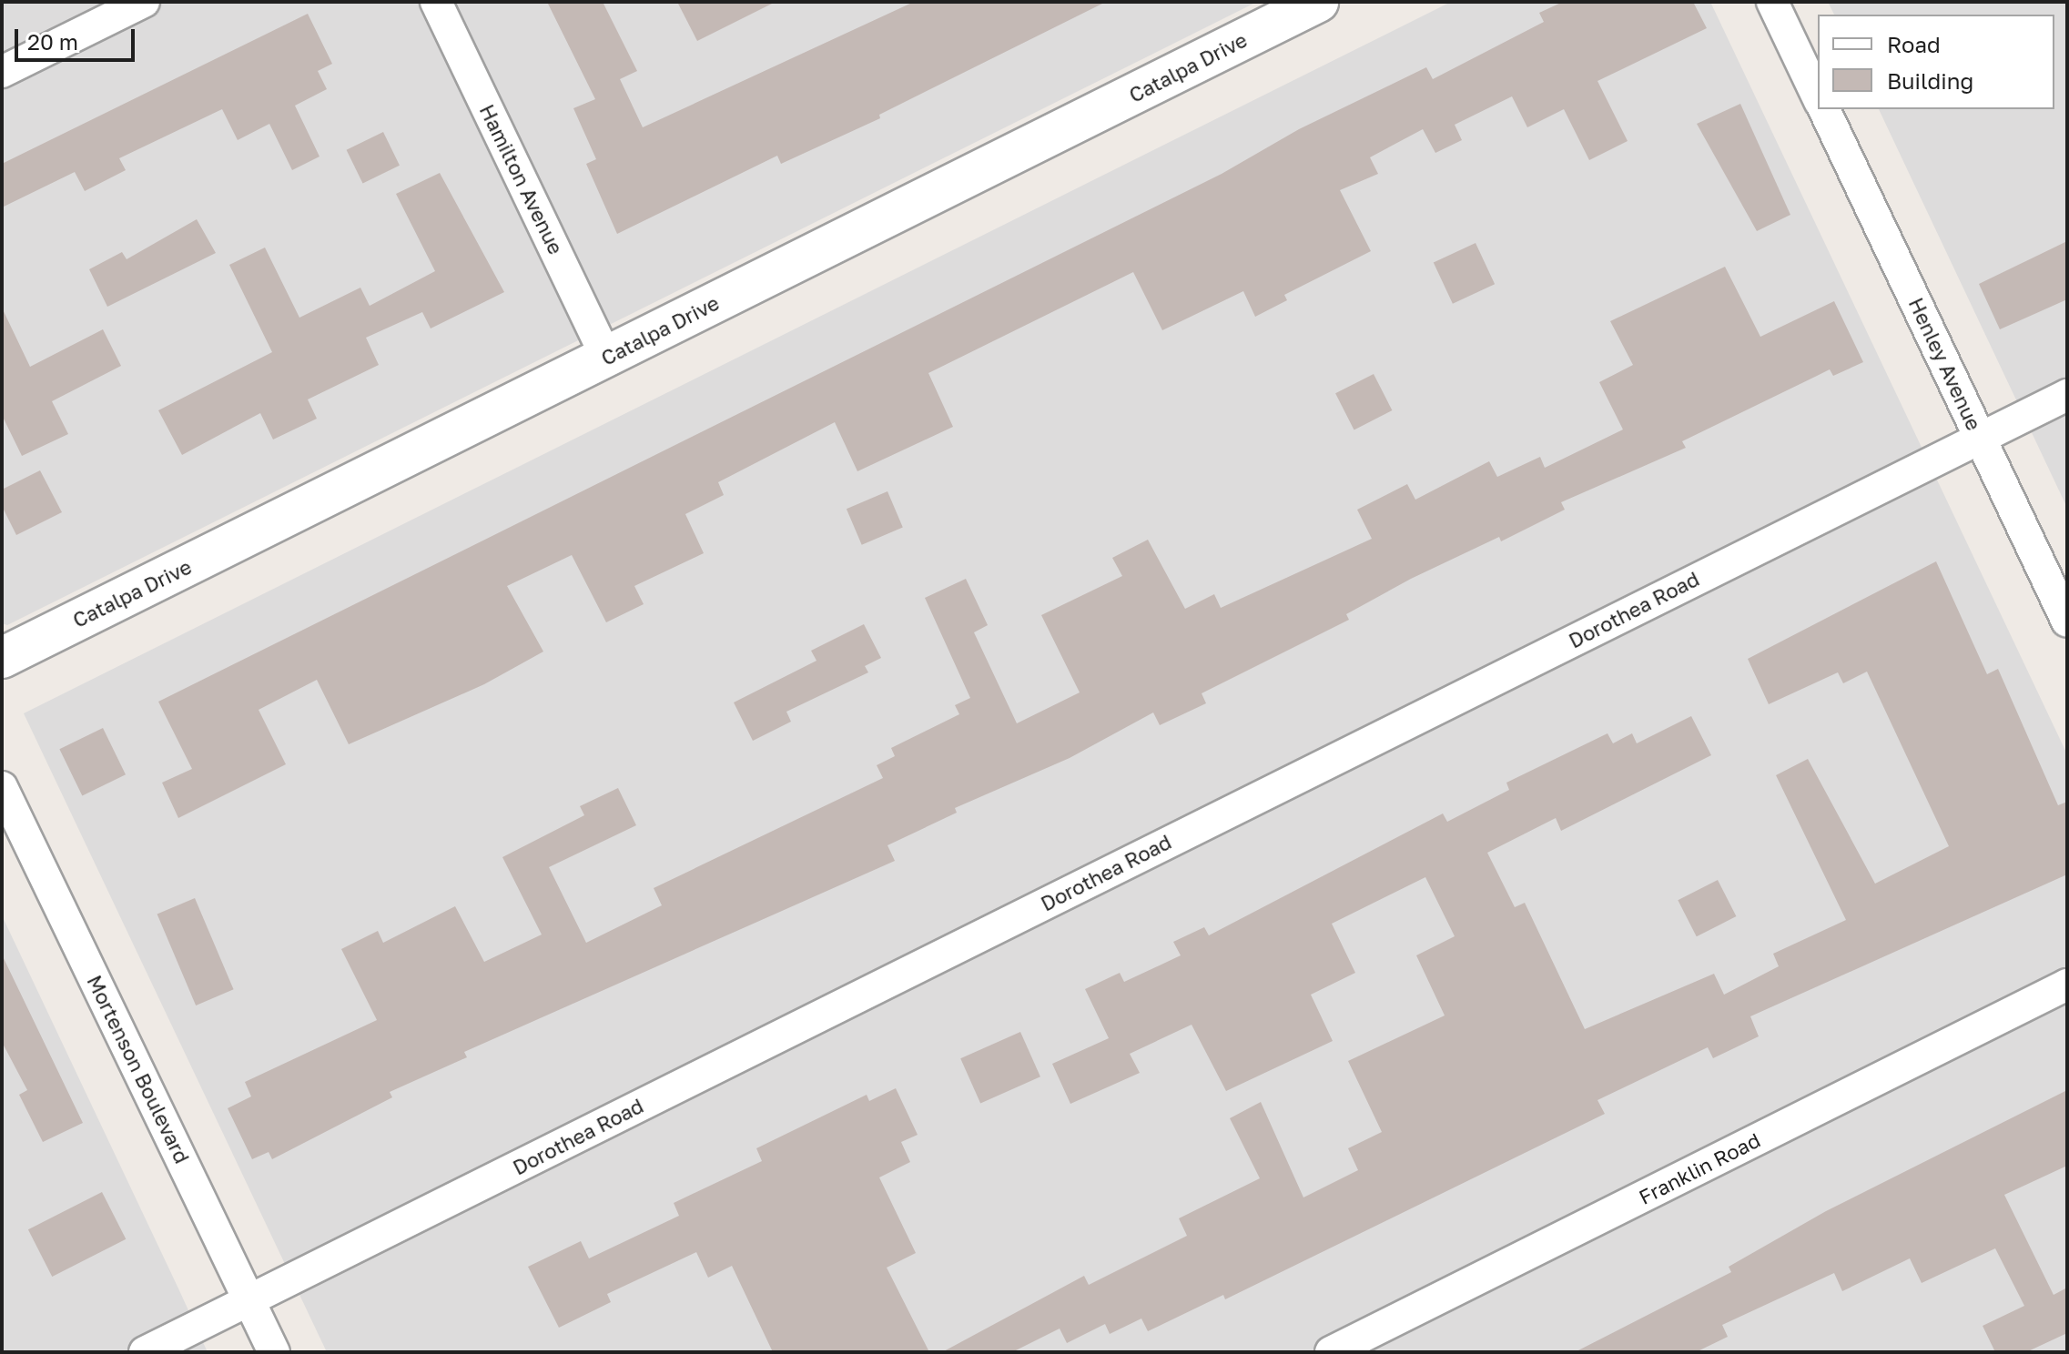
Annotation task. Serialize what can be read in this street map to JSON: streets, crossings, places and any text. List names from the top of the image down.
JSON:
{
  "streets": {
    "street": [
      "Catalpa Drive",
      "Hamilton Avenue",
      "Henley Avenue",
      "Dorothea Road",
      "Mortenson Boulevard",
      "Franklin Road"
    ]
  },
  "crossings": [
    ["Catalpa Drive", "Hamilton Avenue"],
    ["Henley Avenue", "Dorothea Road"],
    ["Dorothea Road", "Mortenson Boulevard"]
  ],
  "legend": ["Road", "Building"],
  "scale_bar": "20 m"
}
